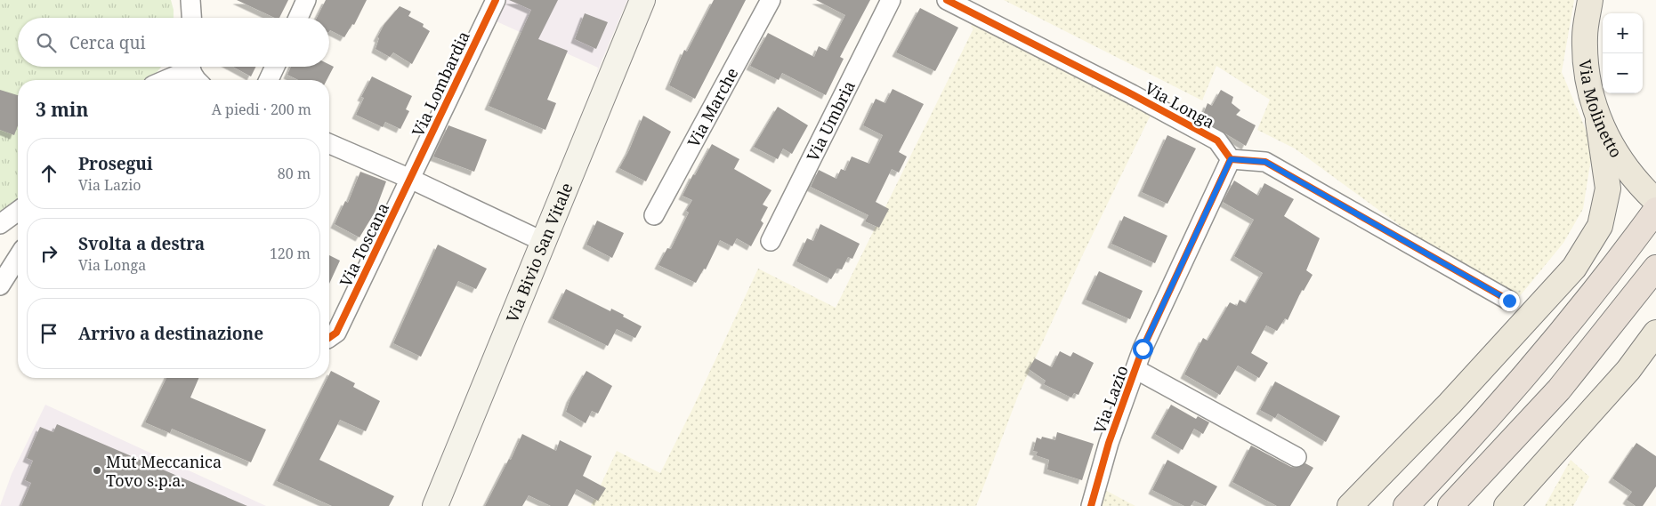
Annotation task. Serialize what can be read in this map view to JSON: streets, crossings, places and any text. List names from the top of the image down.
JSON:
{
  "streets": {
    "main road": ["Via Molinetto", "Via Bivio San Vitale"],
    "street": [
      "Via Lombardia",
      "Via Longa",
      "Via Marche",
      "Via Umbria",
      "Via Toscana",
      "Via Lazio"
    ]
  },
  "crossings": [
    ["Via Lombardia", "Via Toscana"],
    ["Via Longa", "Via Lazio"]
  ],
  "places": ["Mut Meccanica Tovo s.p.a."],
  "page": {
    "map_buttons": ["+", "−"],
    "search": "Cerca qui",
    "heading": ["3 min", "A piedi · 200 m"],
    "list": [
      ["Prosegui", "Via Lazio", "80 m"],
      ["Svolta a destra", "Via Longa", "120 m"],
      "Arrivo a destinazione"
    ]
  }
}
